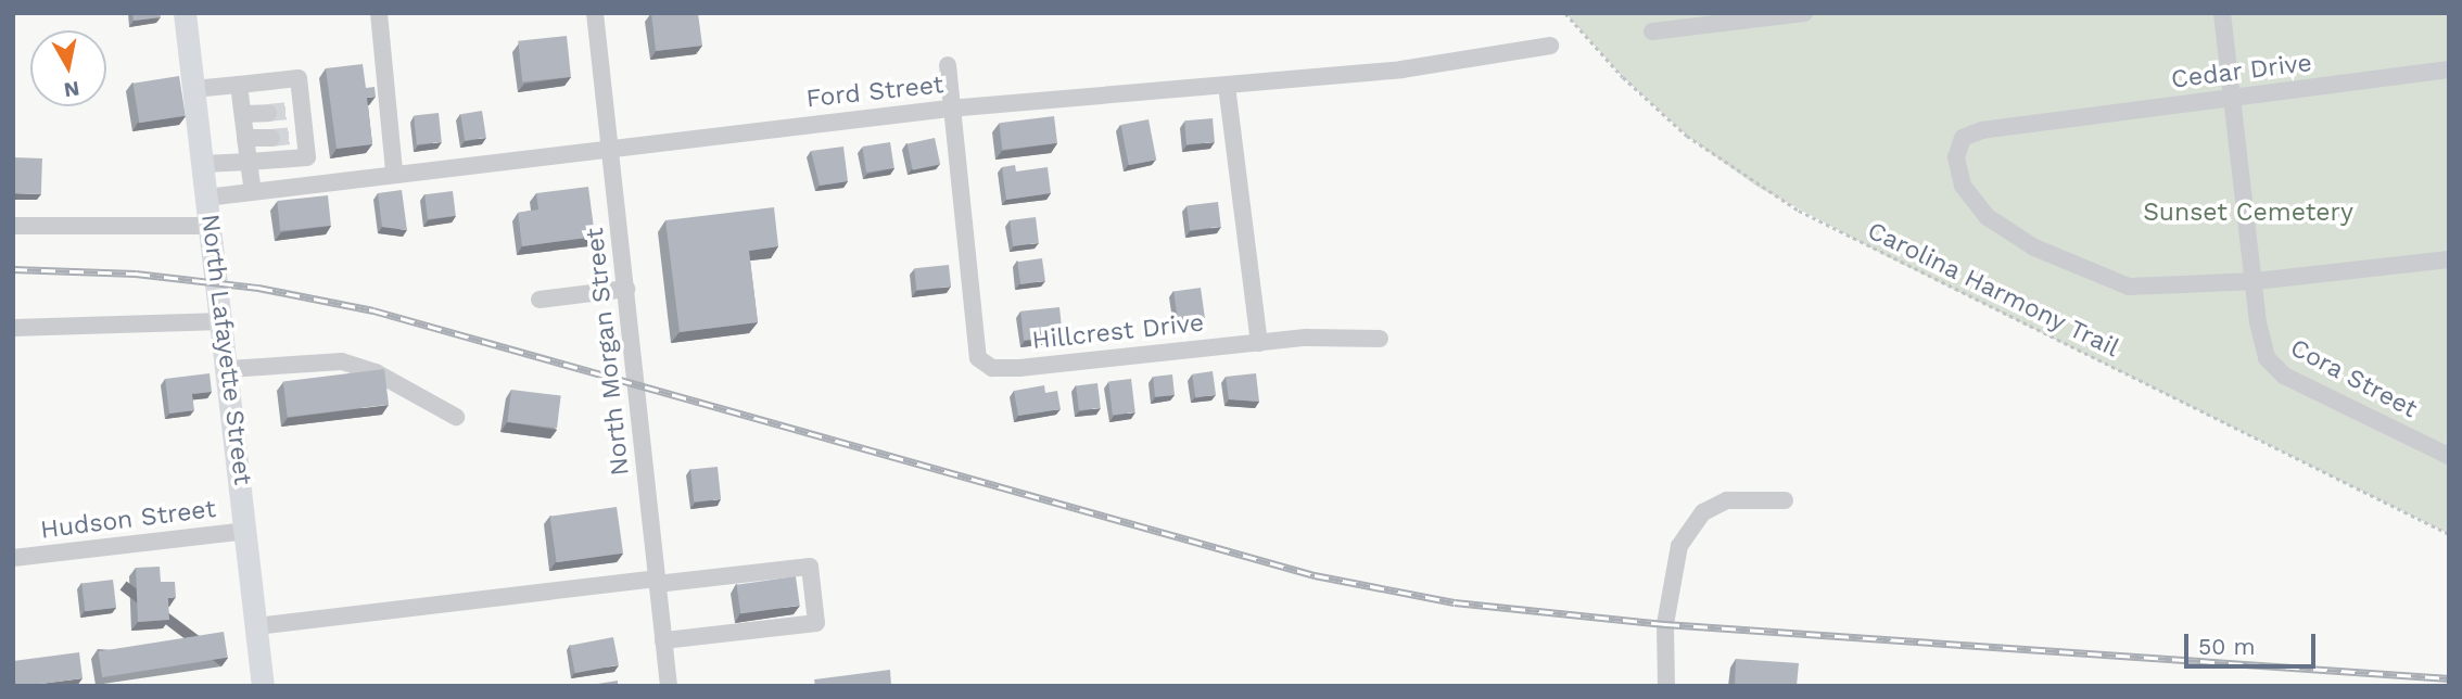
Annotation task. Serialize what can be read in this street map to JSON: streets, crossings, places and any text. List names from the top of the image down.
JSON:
{
  "streets": {
    "main road": ["North Lafayette Street"],
    "street": [
      "Cedar Drive",
      "Ford Street",
      "Hillcrest Drive",
      "North Morgan Street",
      "Cora Street",
      "Hudson Street"
    ],
    "path": ["Carolina Harmony Trail"]
  },
  "crossings": [
    ["Cedar Drive", "Cora Street"],
    ["Ford Street", "Hillcrest Drive"],
    ["Ford Street", "North Lafayette Street"],
    ["Ford Street", "North Morgan Street"],
    ["North Lafayette Street", "Hudson Street"]
  ],
  "parks": ["Sunset Cemetery"],
  "scale_bar": "50 m",
  "north": "bottom"
}
